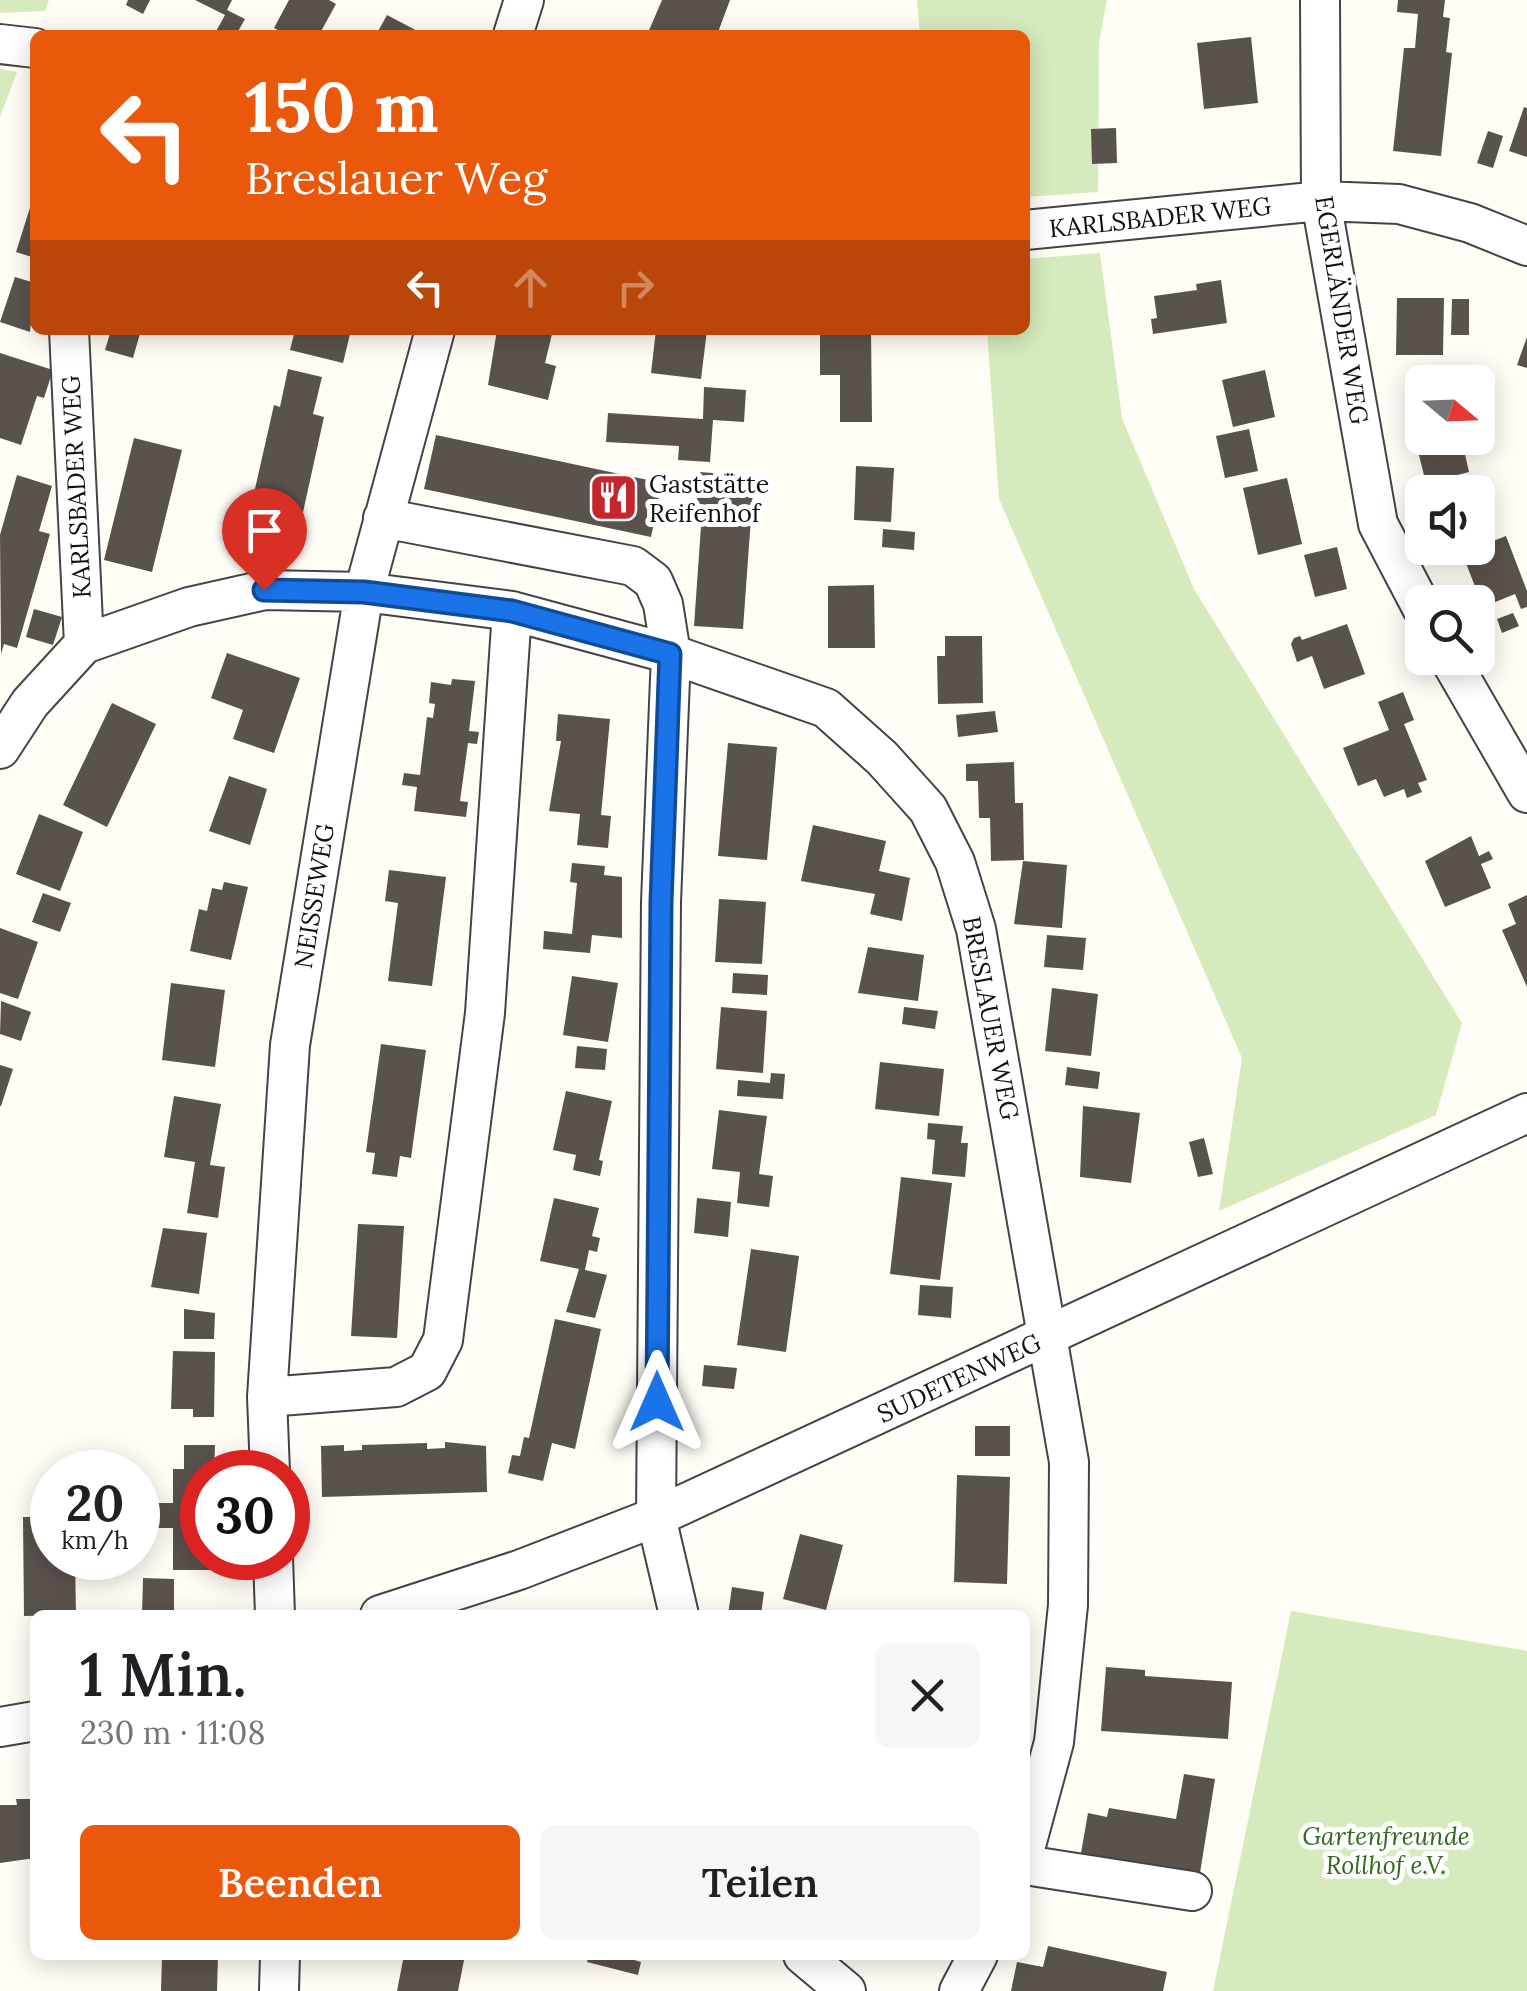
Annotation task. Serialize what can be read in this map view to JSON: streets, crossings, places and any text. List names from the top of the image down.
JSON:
{
  "streets": {
    "street": [
      "KARLSBADER WEG",
      "EGERLÄNDER WEG",
      "NEISSEWEG",
      "BRESLAUER WEG",
      "SUDETENWEG"
    ]
  },
  "crossings": [
    ["KARLSBADER WEG", "EGERLÄNDER WEG"],
    ["KARLSBADER WEG", "BRESLAUER WEG"],
    ["NEISSEWEG", "BRESLAUER WEG"],
    ["BRESLAUER WEG", "SUDETENWEG"]
  ],
  "parks": ["Gartenfreunde Rollhof e.V."],
  "places": {
    "restaurant": ["Gaststätte Reifenhof"]
  },
  "north": "right",
  "page": {
    "turn": ["150 m", "Breslauer Weg"],
    "speed": "20 km/h",
    "limit": "30",
    "heading": ["1 Min.", "230 m · 11:08"],
    "buttons": ["Beenden", "Teilen"]
  }
}
